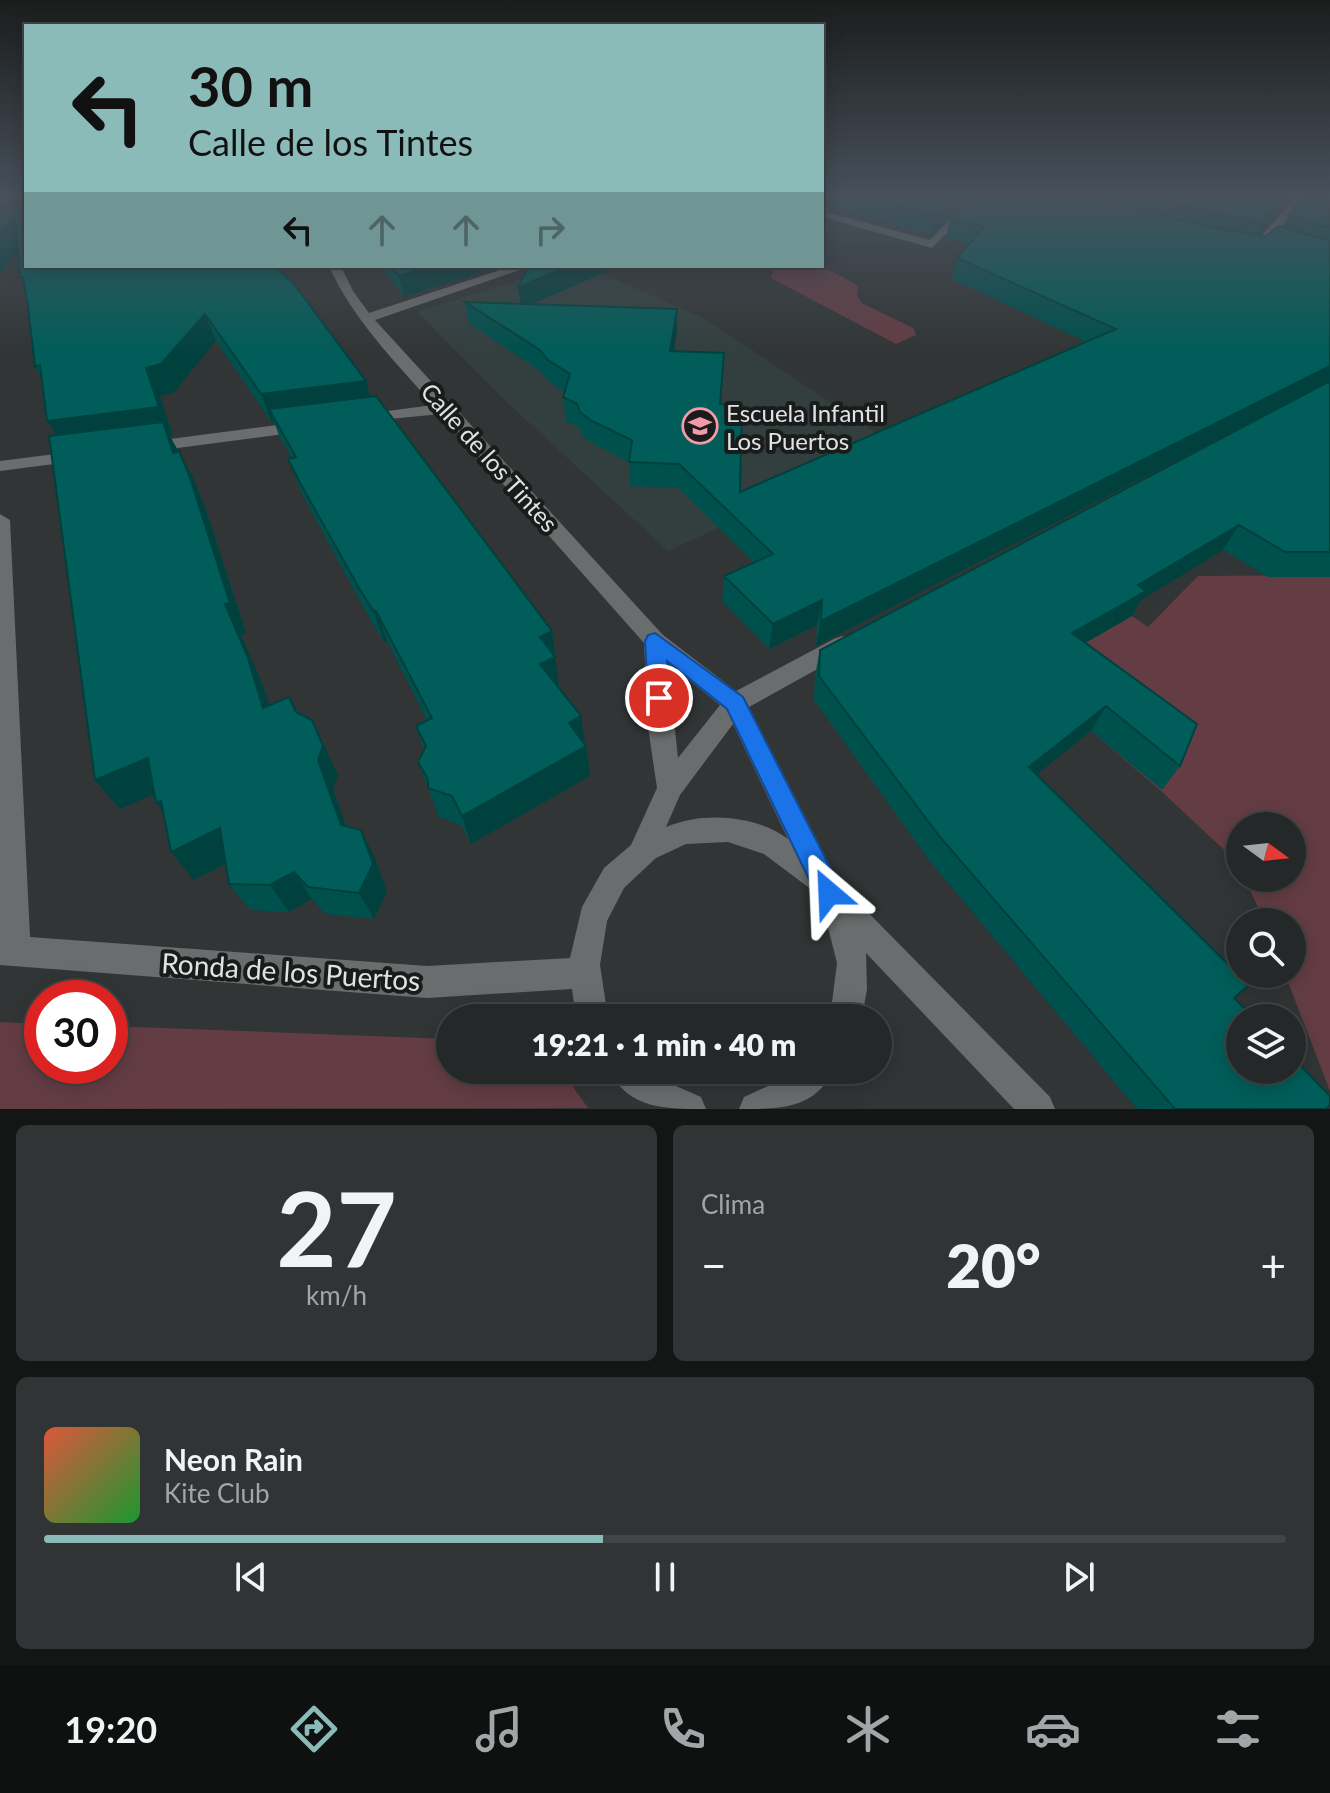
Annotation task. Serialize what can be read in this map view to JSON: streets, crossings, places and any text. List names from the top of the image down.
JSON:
{
  "streets": {
    "street": ["Calle de los Tintes", "Ronda de los Puertos"]
  },
  "places": {
    "school or university": ["Escuela Infantil Los Puertos"]
  },
  "north": "right",
  "page": {
    "turn": ["30 m", "Calle de los Tintes"],
    "limit": "30",
    "trip": "19:21 · 1 min · 40 m",
    "tile": [
      ["27", "km/h"],
      "Clima"
    ],
    "heat": ["−", "20°", "+"],
    "song": ["Neon Rain", "Kite Club"],
    "tabs": "19:20"
  }
}
